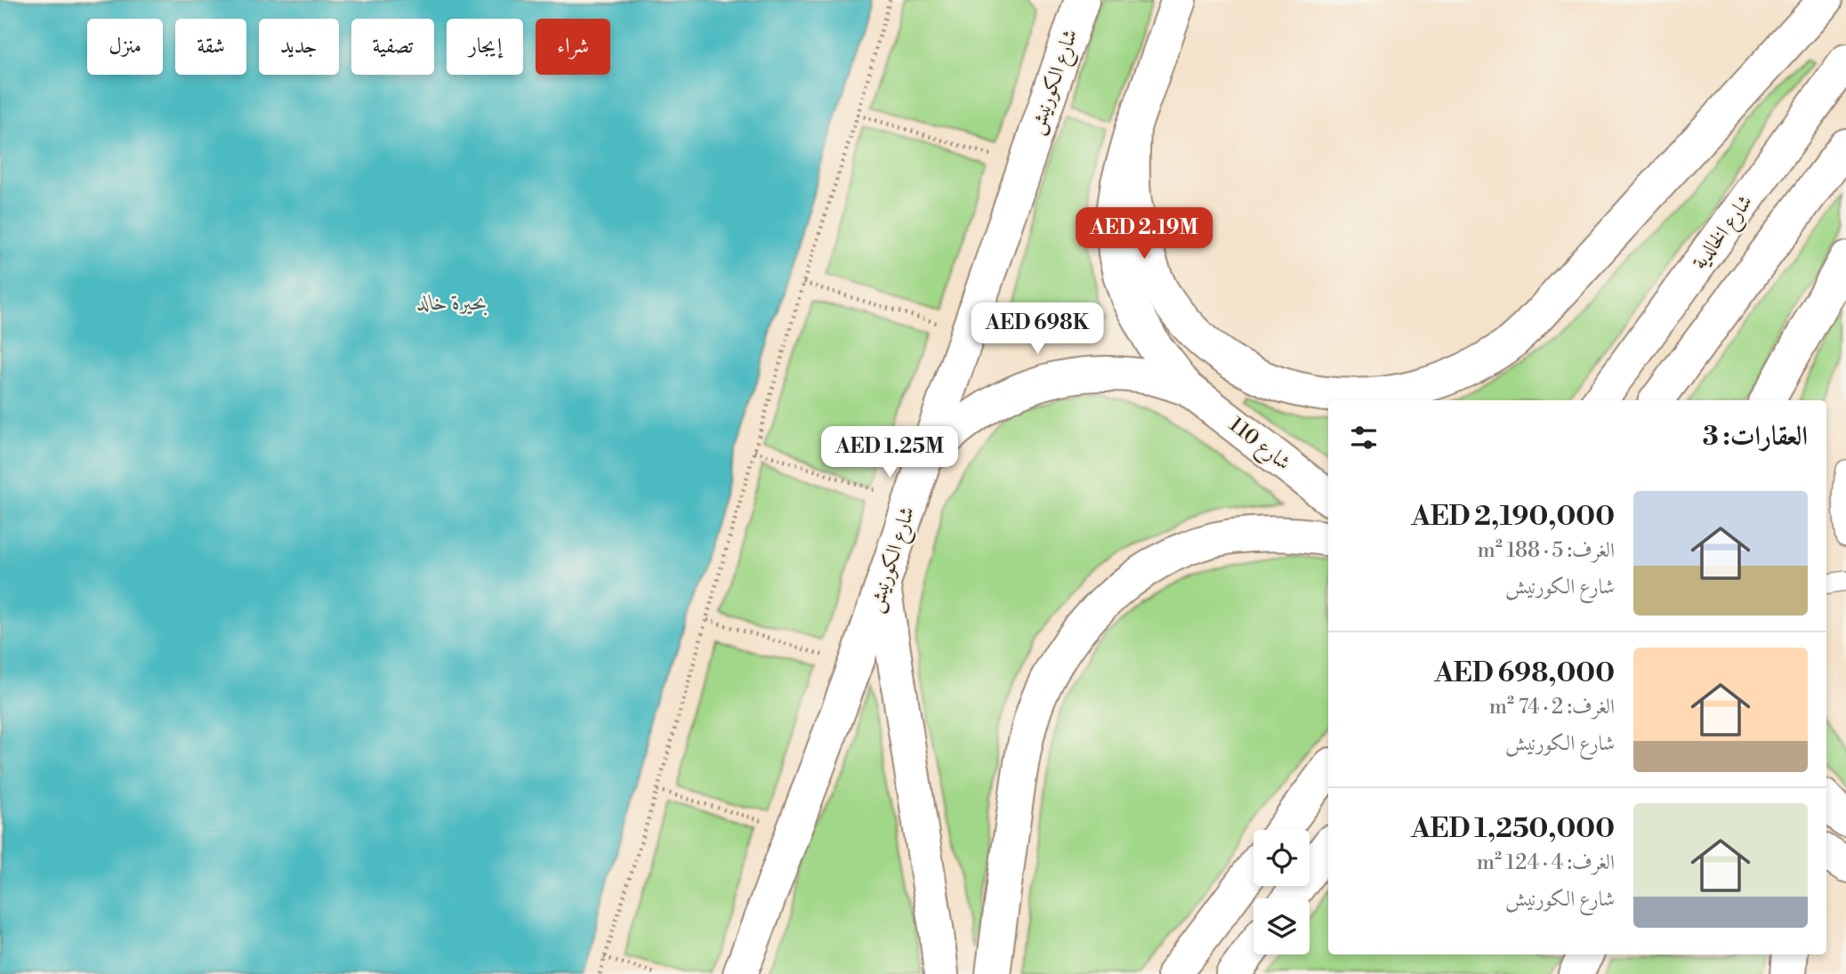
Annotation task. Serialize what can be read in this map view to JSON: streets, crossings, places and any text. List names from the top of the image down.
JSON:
{
  "streets": {
    "main road": ["شارع الكورنيش", "شارع الخالدية", "شارع 110"]
  },
  "water": ["بحيرة خالد"],
  "page": {
    "chip": [
      "شراء",
      "إيجار",
      "تصفية",
      "جديد",
      "شقة",
      "منزل"
    ],
    "price": ["AED 2.19M", "AED 698K", "AED 1.25M"],
    "heading": "العقارات: 3",
    "list": [
      {
        "name": "AED 2,190,000",
        "note": "الغرف: 5 · 188 m² · شارع الكورنيش"
      },
      {
        "name": "AED 698,000",
        "note": "الغرف: 2 · 74 m² · شارع الكورنيش"
      },
      {
        "name": "AED 1,250,000",
        "note": "الغرف: 4 · 124 m² · شارع الكورنيش"
      }
    ]
  }
}
